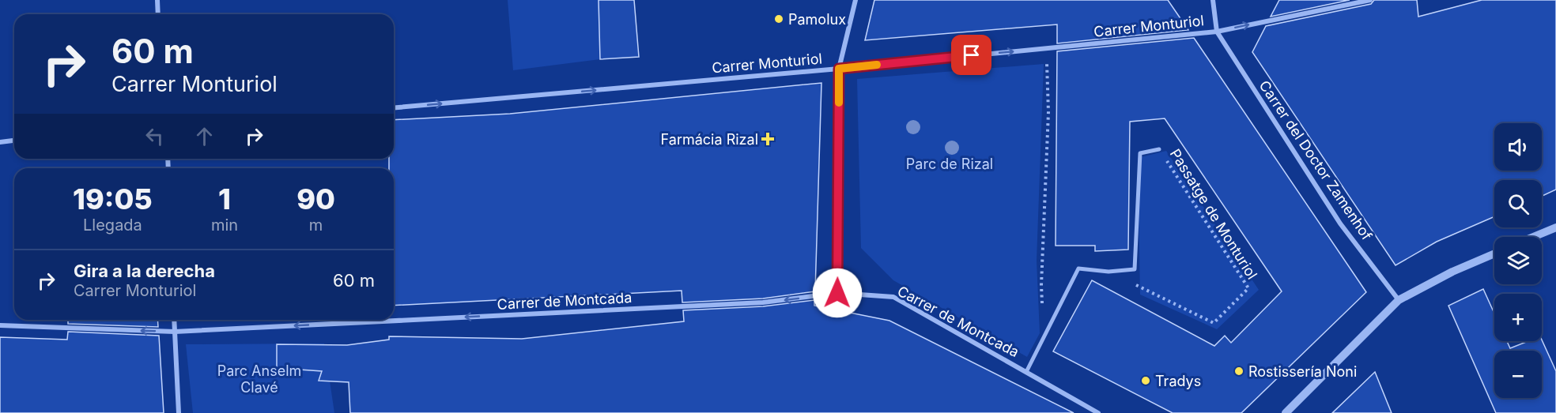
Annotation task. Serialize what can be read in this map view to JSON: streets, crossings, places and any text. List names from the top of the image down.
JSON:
{
  "streets": {
    "street": [
      "Carrer Monturiol",
      "Carrer del Doctor Zamenhof",
      "Passatge de Monturiol",
      "Carrer de Montcada"
    ]
  },
  "crossings": [
    ["Carrer Monturiol", "Carrer del Doctor Zamenhof"]
  ],
  "one_way": ["Carrer Monturiol", "Carrer de Montcada"],
  "parks": ["Parc de Rizal", "Parc Anselm Clavé"],
  "places": {
    "other": ["Pamolux", "Rostissería Noni", "Tradys"],
    "health": ["Farmácia Rizal"]
  },
  "page": {
    "turn": ["60 m", "Carrer Monturiol"],
    "map_buttons": ["+", "−"],
    "eta": [
      "19:05",
      "Llegada",
      "1",
      "min",
      "90",
      "m"
    ],
    "list": [
      {
        "name": "Gira a la derecha",
        "note": "Carrer Monturiol",
        "value": "60 m"
      }
    ]
  }
}
